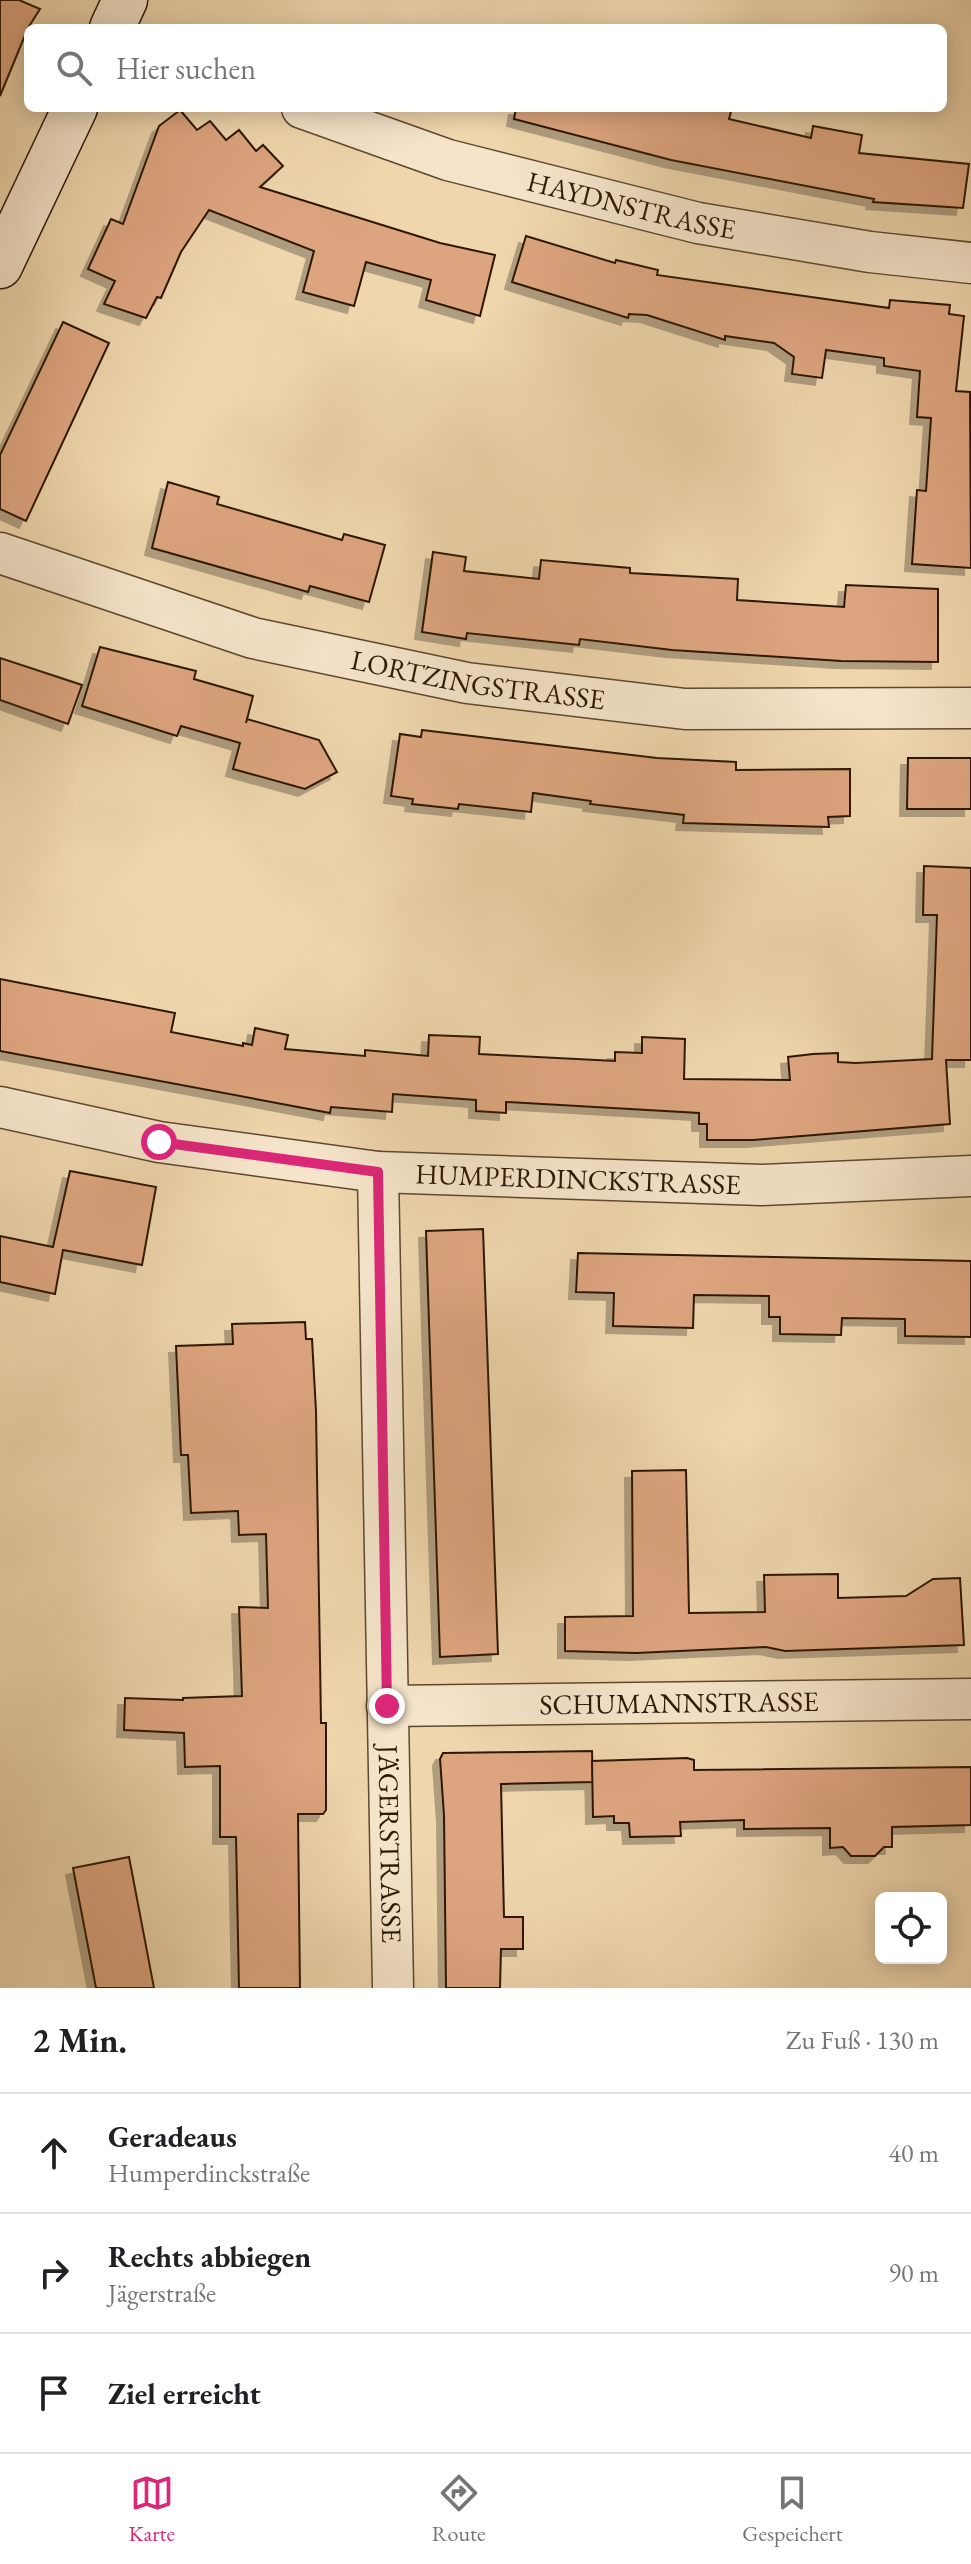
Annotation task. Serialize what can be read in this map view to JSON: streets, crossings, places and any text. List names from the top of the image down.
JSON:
{
  "streets": {
    "street": [
      "HAYDNSTRASSE",
      "LORTZINGSTRASSE",
      "HUMPERDINCKSTRASSE",
      "SCHUMANNSTRASSE",
      "JÄGERSTRASSE"
    ]
  },
  "crossings": [
    ["HUMPERDINCKSTRASSE", "JÄGERSTRASSE"],
    ["SCHUMANNSTRASSE", "JÄGERSTRASSE"]
  ],
  "page": {
    "search": "Hier suchen",
    "heading": ["2 Min.", "Zu Fuß · 130 m"],
    "list": [
      ["Geradeaus", "Humperdinckstraße", "40 m"],
      ["Rechts abbiegen", "Jägerstraße", "90 m"],
      "Ziel erreicht"
    ],
    "nav": ["Karte", "Route", "Gespeichert"]
  }
}
